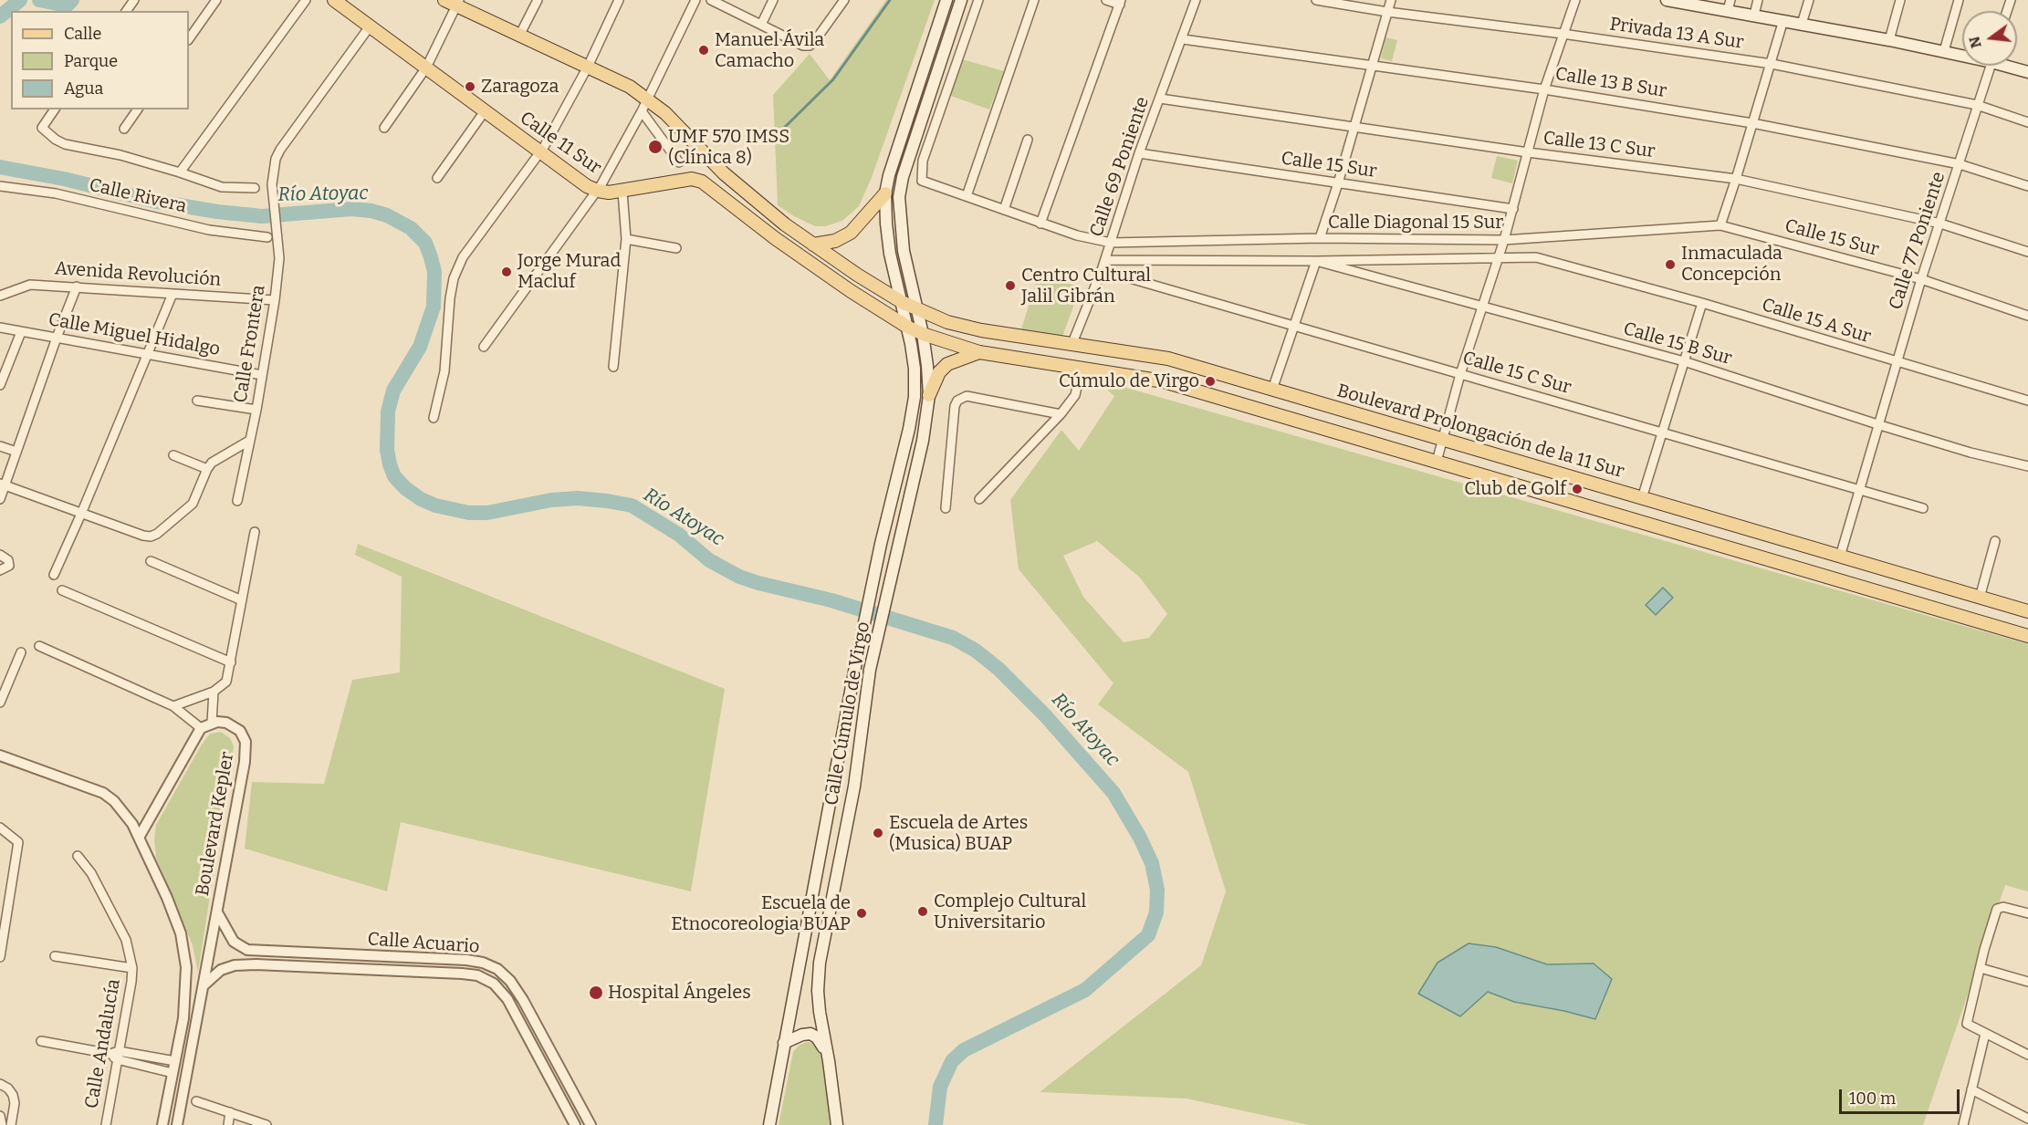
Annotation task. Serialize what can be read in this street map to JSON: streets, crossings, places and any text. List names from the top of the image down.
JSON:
{
  "streets": {
    "main road": ["Calle 11 Sur", "Boulevard Prolongación de la 11 Sur", "Calle Cúmulo de Virgo"],
    "street": [
      "Privada 13 A Sur",
      "Calle 13 B Sur",
      "Calle 13 C Sur",
      "Calle 15 Sur",
      "Calle 69 Poniente",
      "Calle Rivera",
      "Calle Diagonal 15 Sur",
      "Calle 77 Poniente",
      "Avenida Revolución",
      "Calle 15 A Sur",
      "Calle Miguel Hidalgo",
      "Calle Frontera",
      "Calle 15 B Sur",
      "Calle 15 C Sur",
      "Boulevard Kepler",
      "Calle Acuario",
      "Calle Andalucía"
    ]
  },
  "crossings": [
    ["Privada 13 A Sur", "Calle 77 Poniente"],
    ["Calle 13 B Sur", "Calle 69 Poniente"],
    ["Calle 13 B Sur", "Calle 77 Poniente"],
    ["Calle 11 Sur", "Calle Frontera"],
    ["Calle 11 Sur", "Calle Cúmulo de Virgo"],
    ["Calle 13 C Sur", "Calle 69 Poniente"],
    ["Calle 13 C Sur", "Calle 77 Poniente"],
    ["Calle 15 Sur", "Calle 69 Poniente"],
    ["Calle 15 Sur", "Calle Diagonal 15 Sur"],
    ["Calle 15 Sur", "Calle 77 Poniente"],
    ["Calle 69 Poniente", "Calle Diagonal 15 Sur"],
    ["Calle 69 Poniente", "Calle 15 C Sur"],
    ["Calle 69 Poniente", "Boulevard Prolongación de la 11 Sur"],
    ["Calle Diagonal 15 Sur", "Calle 15 A Sur"],
    ["Calle Diagonal 15 Sur", "Calle 15 B Sur"],
    ["Calle 77 Poniente", "Calle 15 A Sur"],
    ["Calle 77 Poniente", "Calle 15 B Sur"],
    ["Calle 77 Poniente", "Calle 15 C Sur"],
    ["Calle 77 Poniente", "Boulevard Prolongación de la 11 Sur"],
    ["Avenida Revolución", "Calle Frontera"],
    ["Calle Miguel Hidalgo", "Calle Frontera"],
    ["Boulevard Prolongación de la 11 Sur", "Calle Cúmulo de Virgo"],
    ["Boulevard Kepler", "Calle Acuario"]
  ],
  "water": ["Río Atoyac"],
  "places": [
    "Manuel Ávila Camacho",
    "Zaragoza",
    "UMF 570 IMSS (Clínica 8)",
    "Inmaculada Concepción",
    "Jorge Murad Macluf",
    "Centro Cultural Jalil Gibrán",
    "Cúmulo de Virgo",
    "Club de Golf",
    "Escuela de Artes (Musica) BUAP",
    "Complejo Cultural Universitario",
    "Escuela de Etnocoreologia BUAP",
    "Hospital Ángeles"
  ],
  "legend": ["Calle", "Parque", "Agua"],
  "scale_bar": "100 m",
  "north": "left"
}
